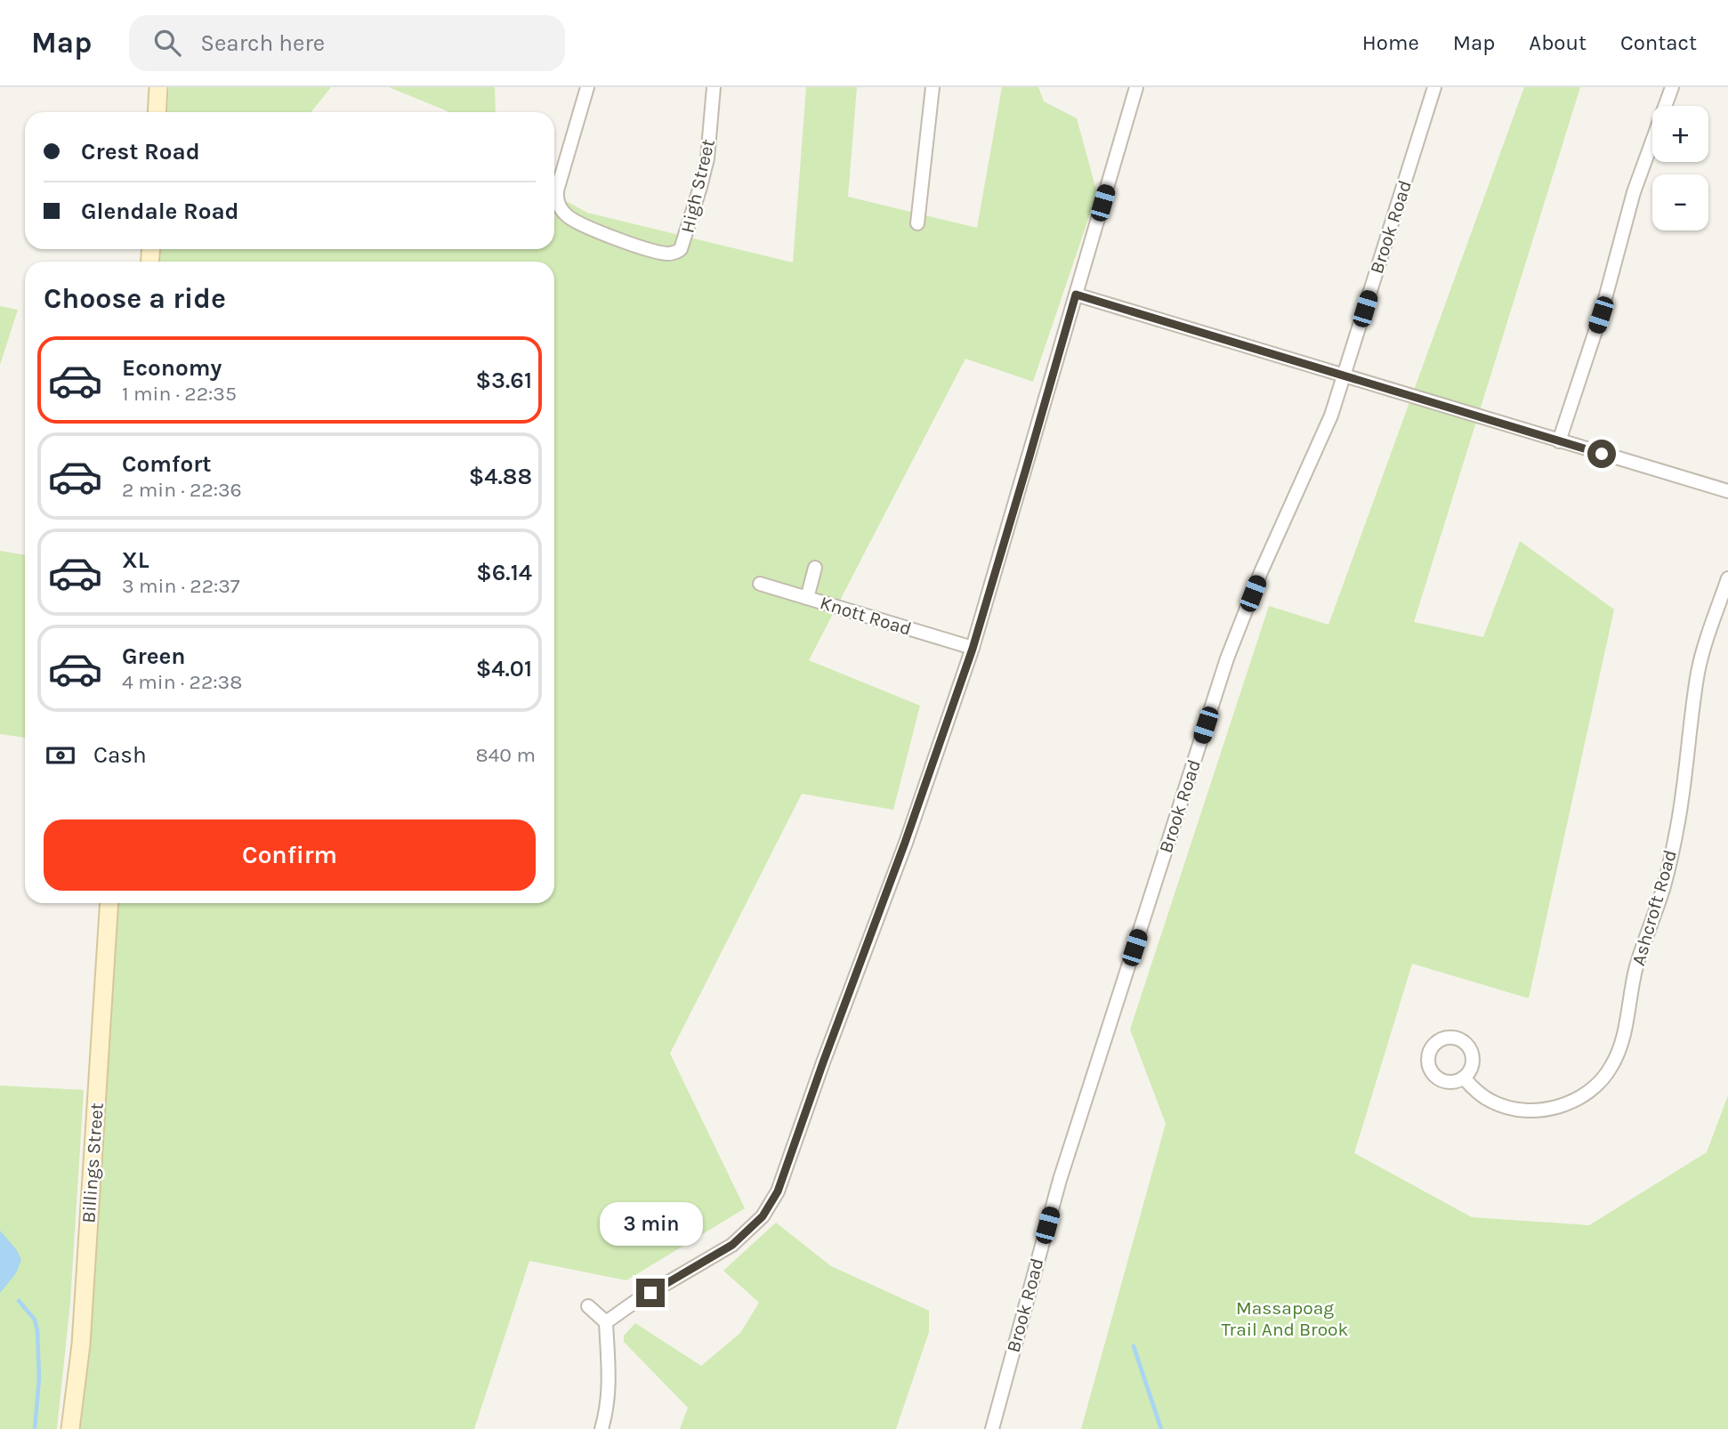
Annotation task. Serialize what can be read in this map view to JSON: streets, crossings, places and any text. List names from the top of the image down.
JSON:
{
  "streets": {
    "street": [
      "High Street",
      "Brook Road",
      "Knott Road",
      "Ashcroft Road",
      "Billings Street"
    ]
  },
  "parks": ["Massapoag Trail And Brook"],
  "page": {
    "header": "Map",
    "search": "Search here",
    "nav": [
      "Home",
      "Map",
      "About",
      "Contact"
    ],
    "map_buttons": ["+", "−"],
    "banner": ["Crest Road", "Glendale Road"],
    "heading": "Choose a ride",
    "list": [
      {
        "name": "Economy",
        "note": "1 min · 22:35",
        "value": "$3.61"
      },
      {
        "name": "Comfort",
        "note": "2 min · 22:36",
        "value": "$4.88"
      },
      {
        "name": "XL",
        "note": "3 min · 22:37",
        "value": "$6.14"
      },
      {
        "name": "Green",
        "note": "4 min · 22:38",
        "value": "$4.01"
      }
    ],
    "pay": ["Cash", "840 m"],
    "buttons": "Confirm",
    "bubble": "3 min"
  }
}
